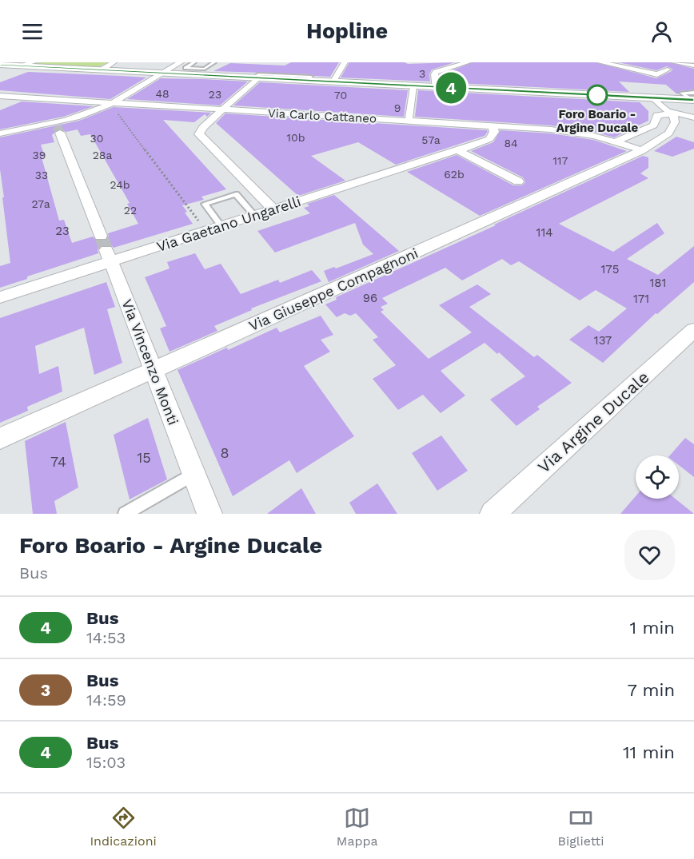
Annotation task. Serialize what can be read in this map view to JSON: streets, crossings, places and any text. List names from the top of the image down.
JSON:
{
  "streets": {
    "street": [
      "Via Carlo Cattaneo",
      "Via Gaetano Ungarelli",
      "Via Giuseppe Compagnoni",
      "Via Vincenzo Monti",
      "Via Argine Ducale"
    ]
  },
  "crossings": [
    ["Via Carlo Cattaneo", "Via Gaetano Ungarelli"],
    ["Via Carlo Cattaneo", "Via Giuseppe Compagnoni"],
    ["Via Carlo Cattaneo", "Via Vincenzo Monti"],
    ["Via Gaetano Ungarelli", "Via Vincenzo Monti"],
    ["Via Giuseppe Compagnoni", "Via Vincenzo Monti"]
  ],
  "places": ["Foro Boario - Argine Ducale"],
  "lines": ["bus line 4"],
  "house_numbers": [
    "3",
    "48",
    "23",
    "70",
    "9",
    "10b",
    "30",
    "57a",
    "84",
    "39",
    "28a",
    "117",
    "62b",
    "33",
    "24b",
    "27a",
    "22",
    "23",
    "114",
    "175",
    "181",
    "96",
    "171",
    "137",
    "8",
    "15",
    "74"
  ],
  "page": {
    "header": "Hopline",
    "on_map": "4",
    "heading": ["Foro Boario - Argine Ducale", "Bus"],
    "list": [
      {
        "mark": "4",
        "name": "Bus",
        "note": "14:53",
        "value": "1 min"
      },
      {
        "mark": "3",
        "name": "Bus",
        "note": "14:59",
        "value": "7 min"
      },
      {
        "mark": "4",
        "name": "Bus",
        "note": "15:03",
        "value": "11 min"
      }
    ],
    "tabs": ["Indicazioni", "Mappa", "Biglietti"]
  }
}
